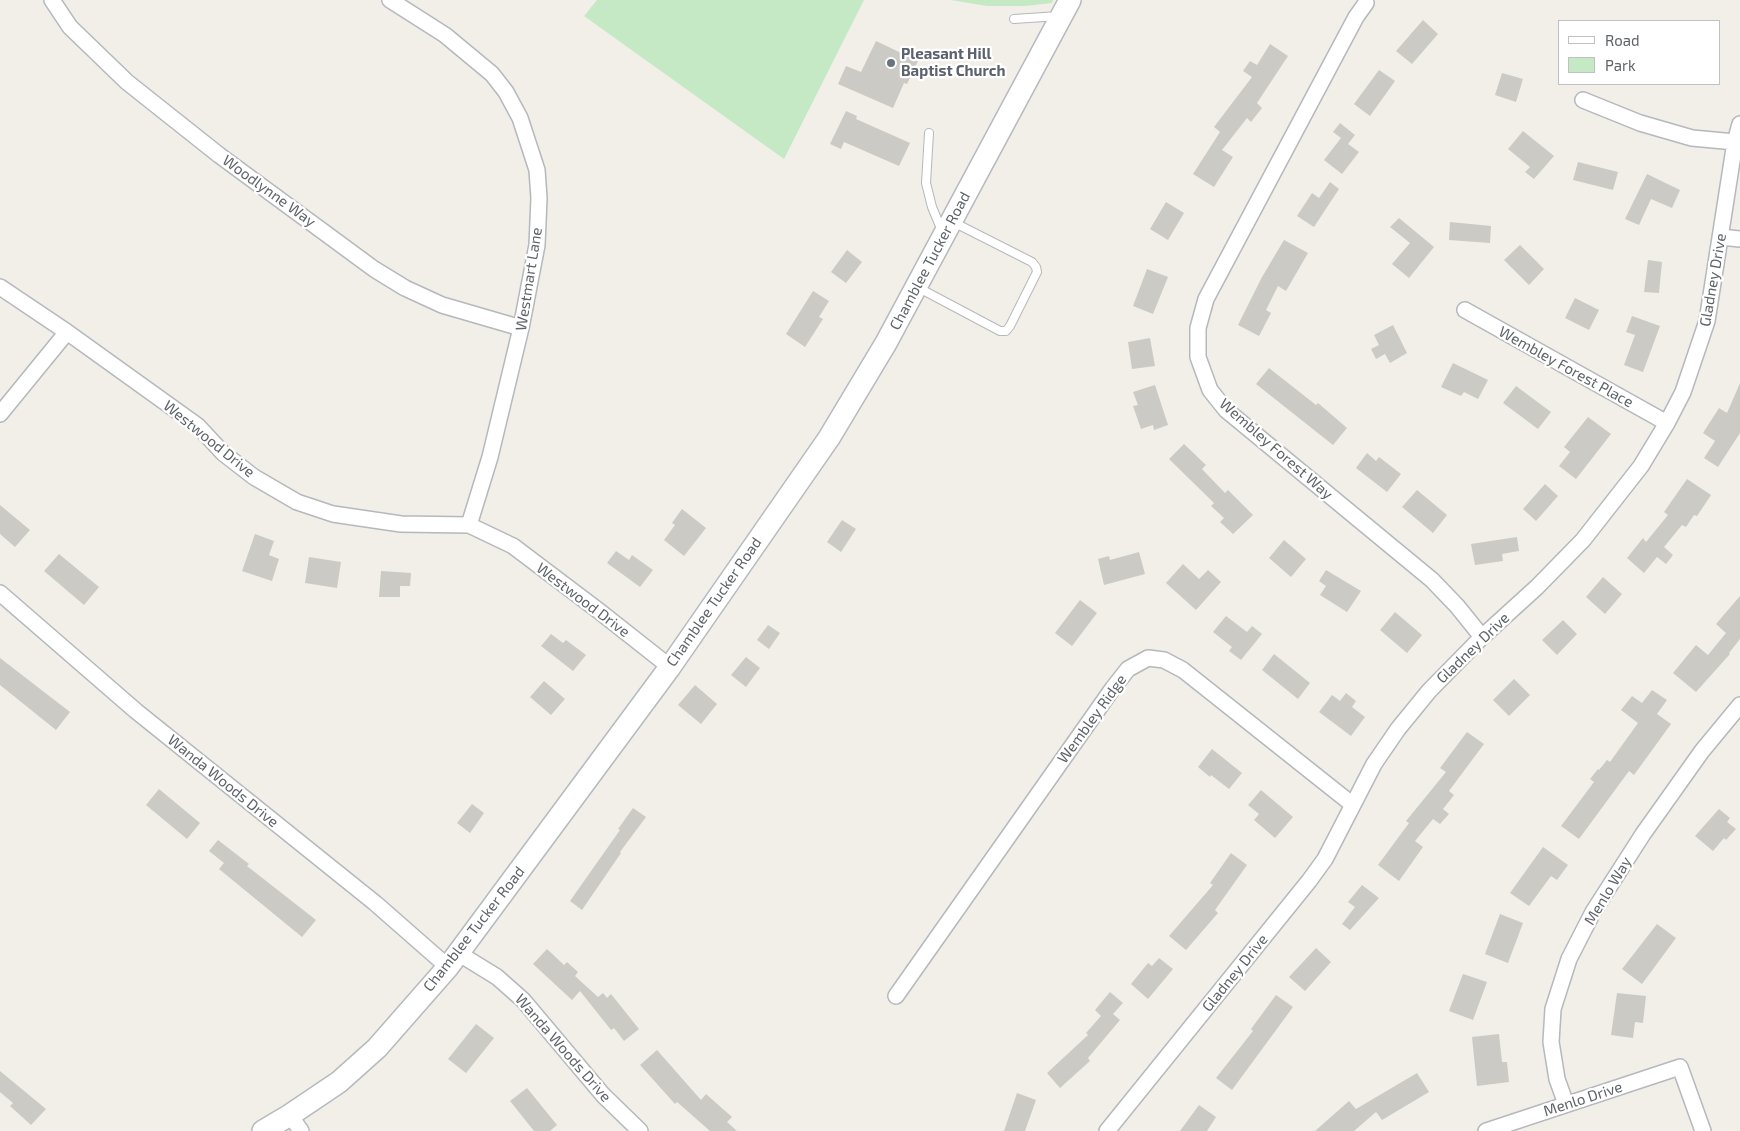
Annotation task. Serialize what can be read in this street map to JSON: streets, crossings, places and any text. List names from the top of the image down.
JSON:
{
  "streets": {
    "main road": ["Chamblee Tucker Road"],
    "street": [
      "Woodlynne Way",
      "Westmart Lane",
      "Gladney Drive",
      "Wembley Forest Place",
      "Westwood Drive",
      "Wembley Forest Way",
      "Wembley Ridge",
      "Wanda Woods Drive",
      "Menlo Way",
      "Menlo Drive"
    ]
  },
  "crossings": [
    ["Woodlynne Way", "Westmart Lane"],
    ["Chamblee Tucker Road", "Westwood Drive"],
    ["Chamblee Tucker Road", "Wanda Woods Drive"],
    ["Westmart Lane", "Westwood Drive"],
    ["Gladney Drive", "Wembley Forest Place"],
    ["Gladney Drive", "Wembley Forest Way"],
    ["Gladney Drive", "Wembley Ridge"],
    ["Menlo Way", "Menlo Drive"]
  ],
  "places": ["Pleasant Hill Baptist Church"],
  "legend": ["Road", "Park"]
}
